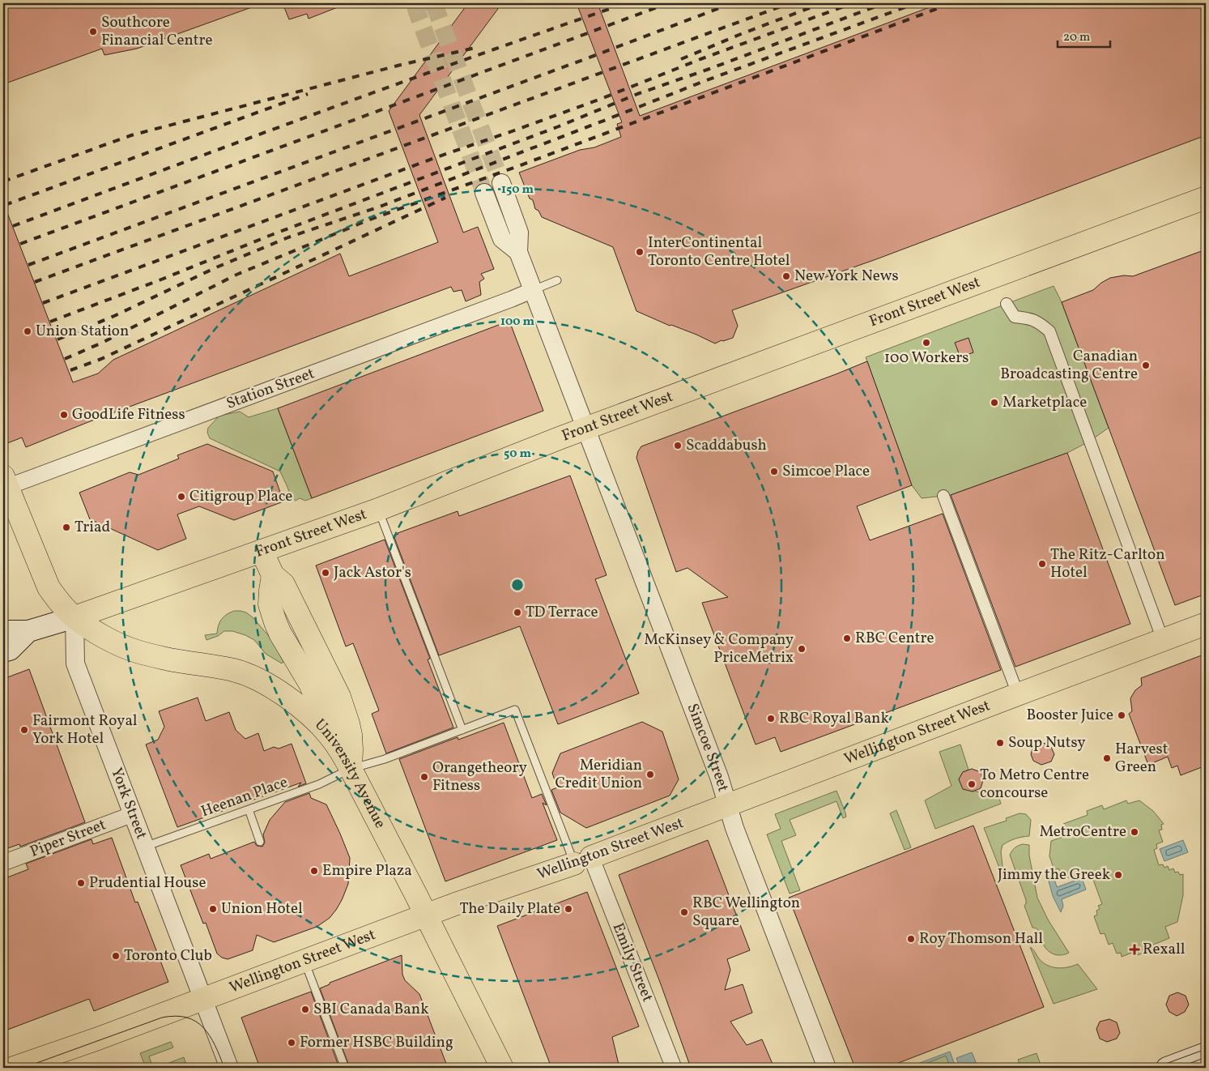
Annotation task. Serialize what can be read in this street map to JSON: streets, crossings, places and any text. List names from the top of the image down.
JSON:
{
  "streets": {
    "main road": ["Front Street West", "Wellington Street West", "University Avenue"],
    "street": [
      "Station Street",
      "Simcoe Street",
      "York Street",
      "Piper Street",
      "Emily Street"
    ],
    "lane": ["Heenan Place"]
  },
  "crossings": [
    ["Front Street West", "Simcoe Street"],
    ["Front Street West", "University Avenue"],
    ["Front Street West", "York Street"],
    ["Station Street", "Simcoe Street"],
    ["Wellington Street West", "Simcoe Street"],
    ["Wellington Street West", "University Avenue"],
    ["Wellington Street West", "Heenan Place"],
    ["Wellington Street West", "York Street"],
    ["Wellington Street West", "Emily Street"],
    ["University Avenue", "Heenan Place"],
    ["University Avenue", "York Street"],
    ["Heenan Place", "York Street"],
    ["Heenan Place", "Emily Street"],
    ["York Street", "Piper Street"]
  ],
  "places": {
    "other": [
      "Southcore Financial Centre",
      "InterContinental Toronto Centre Hotel",
      "New York News",
      "Union Station",
      "100 Workers",
      "Canadian Broadcasting Centre",
      "Marketplace",
      "GoodLife Fitness",
      "Scaddabush",
      "Simcoe Place",
      "Citigroup Place",
      "Triad",
      "The Ritz-Carlton Hotel",
      "Jack Astor's",
      "TD Terrace",
      "RBC Centre",
      "McKinsey & Company PriceMetrix",
      "Booster Juice",
      "RBC Royal Bank",
      "Fairmont Royal York Hotel",
      "Soup Nutsy",
      "Harvest Green",
      "Meridian Credit Union",
      "Orangetheory Fitness",
      "To Metro Centre concourse",
      "MetroCentre",
      "Empire Plaza",
      "Jimmy the Greek",
      "Prudential House",
      "Union Hotel",
      "The Daily Plate",
      "RBC Wellington Square",
      "Roy Thomson Hall",
      "Toronto Club",
      "SBI Canada Bank",
      "Former HSBC Building"
    ],
    "health": ["Rexall"]
  },
  "scale_bar": "20 m",
  "rings": ["150 m", "100 m", "50 m"]
}
